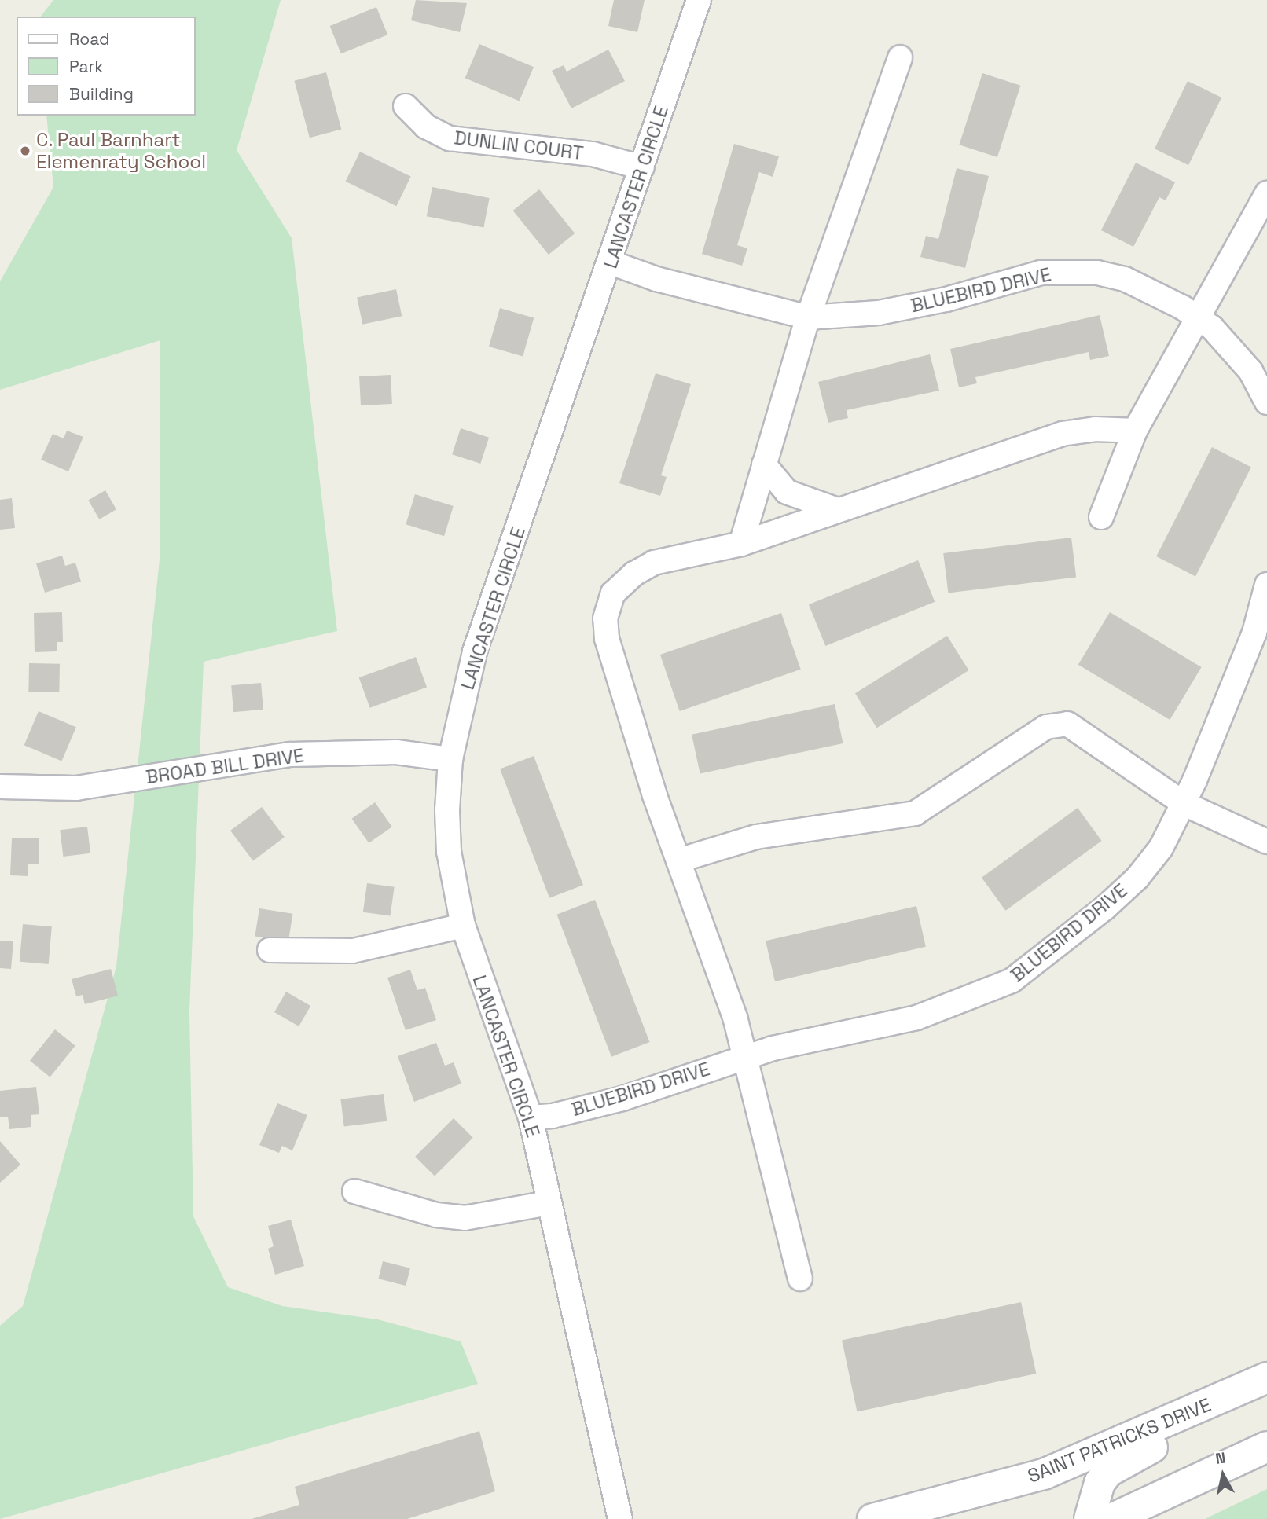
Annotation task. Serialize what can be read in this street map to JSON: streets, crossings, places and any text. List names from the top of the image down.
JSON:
{
  "streets": {
    "main road": ["SAINT PATRICKS DRIVE"],
    "street": [
      "DUNLIN COURT",
      "LANCASTER CIRCLE",
      "BLUEBIRD DRIVE",
      "BROAD BILL DRIVE"
    ]
  },
  "crossings": [
    ["DUNLIN COURT", "LANCASTER CIRCLE"],
    ["LANCASTER CIRCLE", "BLUEBIRD DRIVE"],
    ["LANCASTER CIRCLE", "BROAD BILL DRIVE"]
  ],
  "places": ["C. Paul Barnhart Elemenraty School"],
  "legend": ["Road", "Park", "Building"],
  "north": "top"
}
